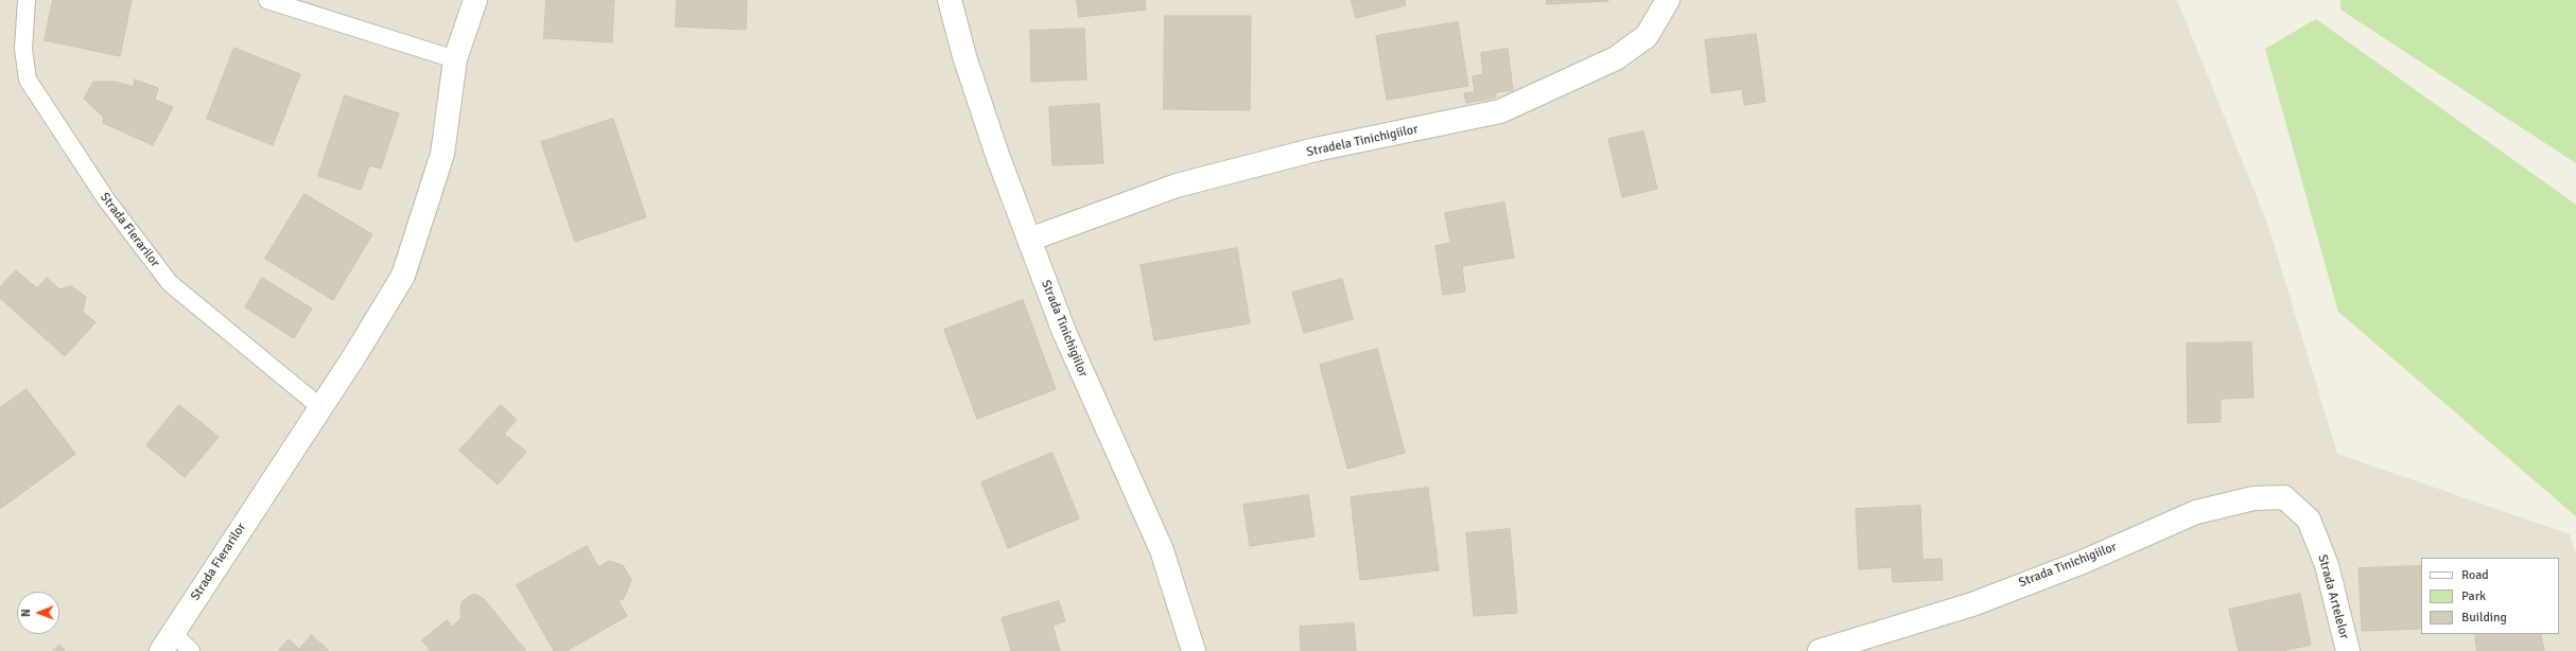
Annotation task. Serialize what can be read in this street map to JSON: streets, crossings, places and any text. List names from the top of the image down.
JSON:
{
  "streets": {
    "street": [
      "Stradela Tinichigiilor",
      "Strada Fierarilor",
      "Strada Tinichigiilor",
      "Strada Artelelor"
    ]
  },
  "crossings": [
    ["Stradela Tinichigiilor", "Strada Tinichigiilor"],
    ["Strada Tinichigiilor", "Strada Artelelor"]
  ],
  "legend": ["Road", "Park", "Building"],
  "north": "left"
}
